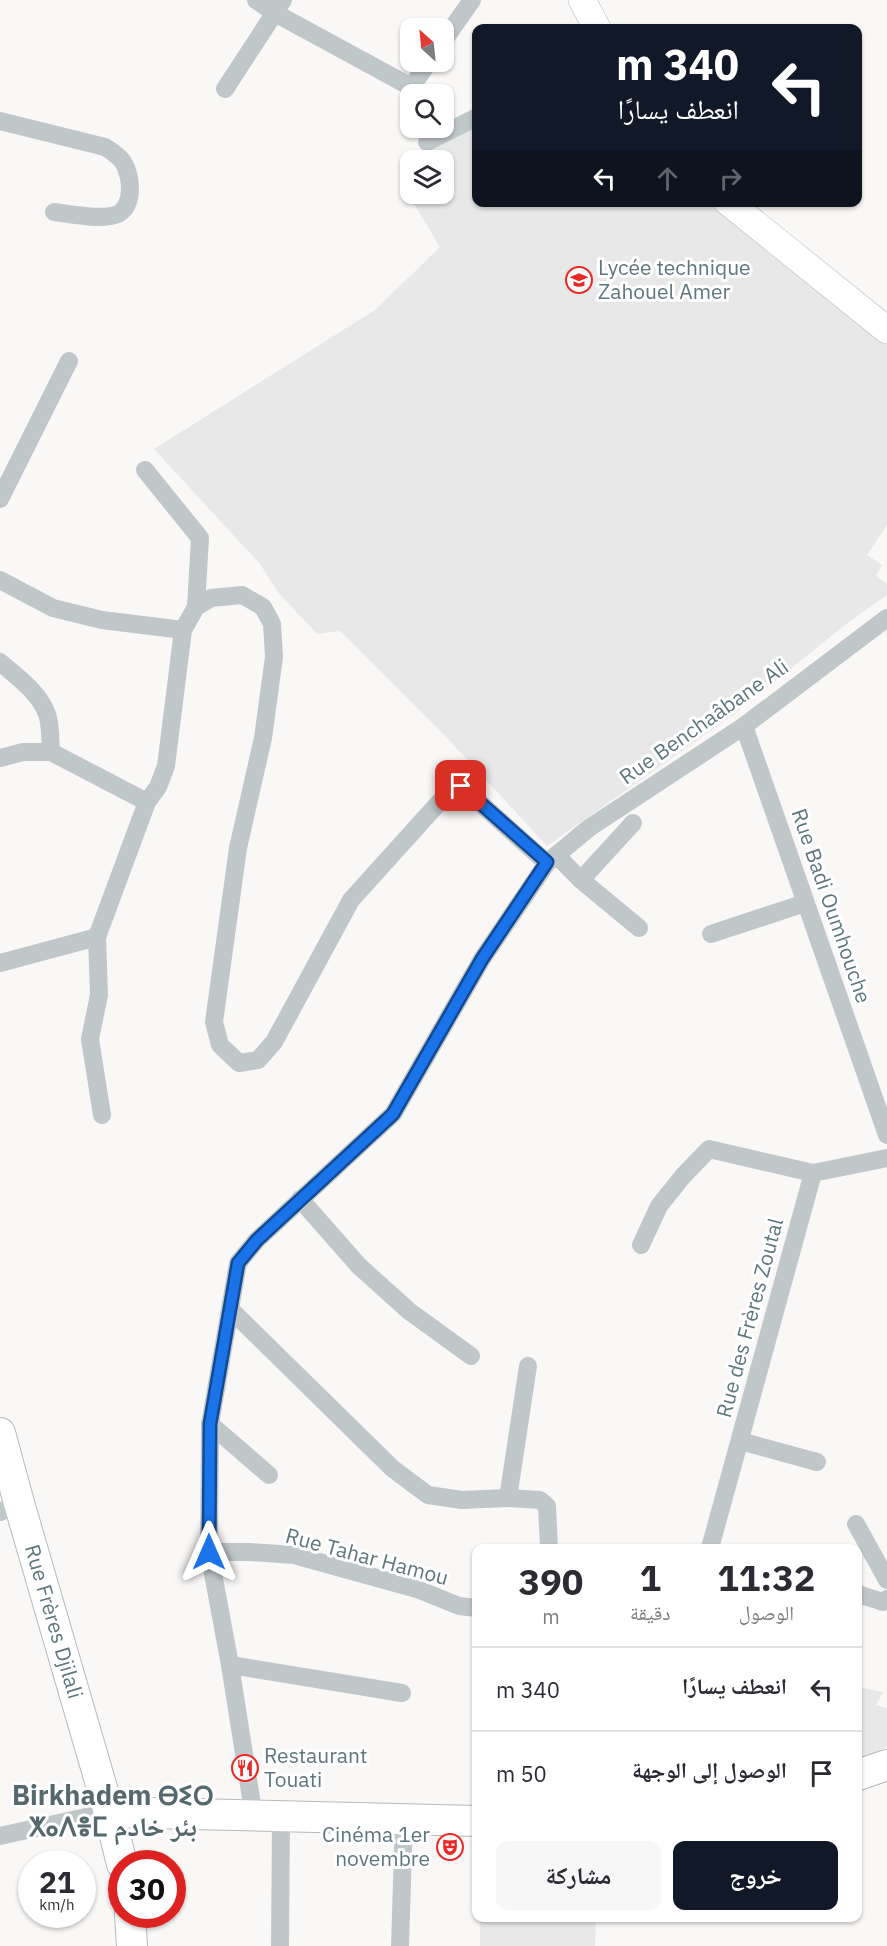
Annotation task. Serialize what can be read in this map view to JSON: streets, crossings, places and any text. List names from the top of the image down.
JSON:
{
  "streets": {
    "main road": ["Rue Frères Djilali"],
    "street": [
      "Rue Benchaâbane Ali",
      "Rue Badi Oumhouche",
      "Rue des Frères Zoutal",
      "Rue Tahar Hamou"
    ]
  },
  "crossings": [
    ["Rue Benchaâbane Ali", "Rue Badi Oumhouche"],
    ["Rue Benchaâbane Ali", "Rue Tahar Hamou"]
  ],
  "districts": ["Birkhadem ⴱⵉⵔ ⵅⴰⴷⴻⵎ بئر خادم"],
  "places": {
    "school or university": ["Lycée technique Zahouel Amer"],
    "restaurant": ["Restaurant Touati"],
    "theatre": ["Cinéma 1er novembre"]
  },
  "north": "top left",
  "page": {
    "turn": ["340 m", "انعطف يسارًا"],
    "eta": [
      "11:32",
      "الوصول",
      "1",
      "دقيقة",
      "390",
      "m"
    ],
    "list": [
      {
        "name": "انعطف يسارًا",
        "value": "340 m"
      },
      {
        "name": "الوصول إلى الوجهة",
        "value": "50 m"
      }
    ],
    "buttons": ["خروج", "مشاركة"],
    "speed": "21 km/h",
    "limit": "30"
  }
}
